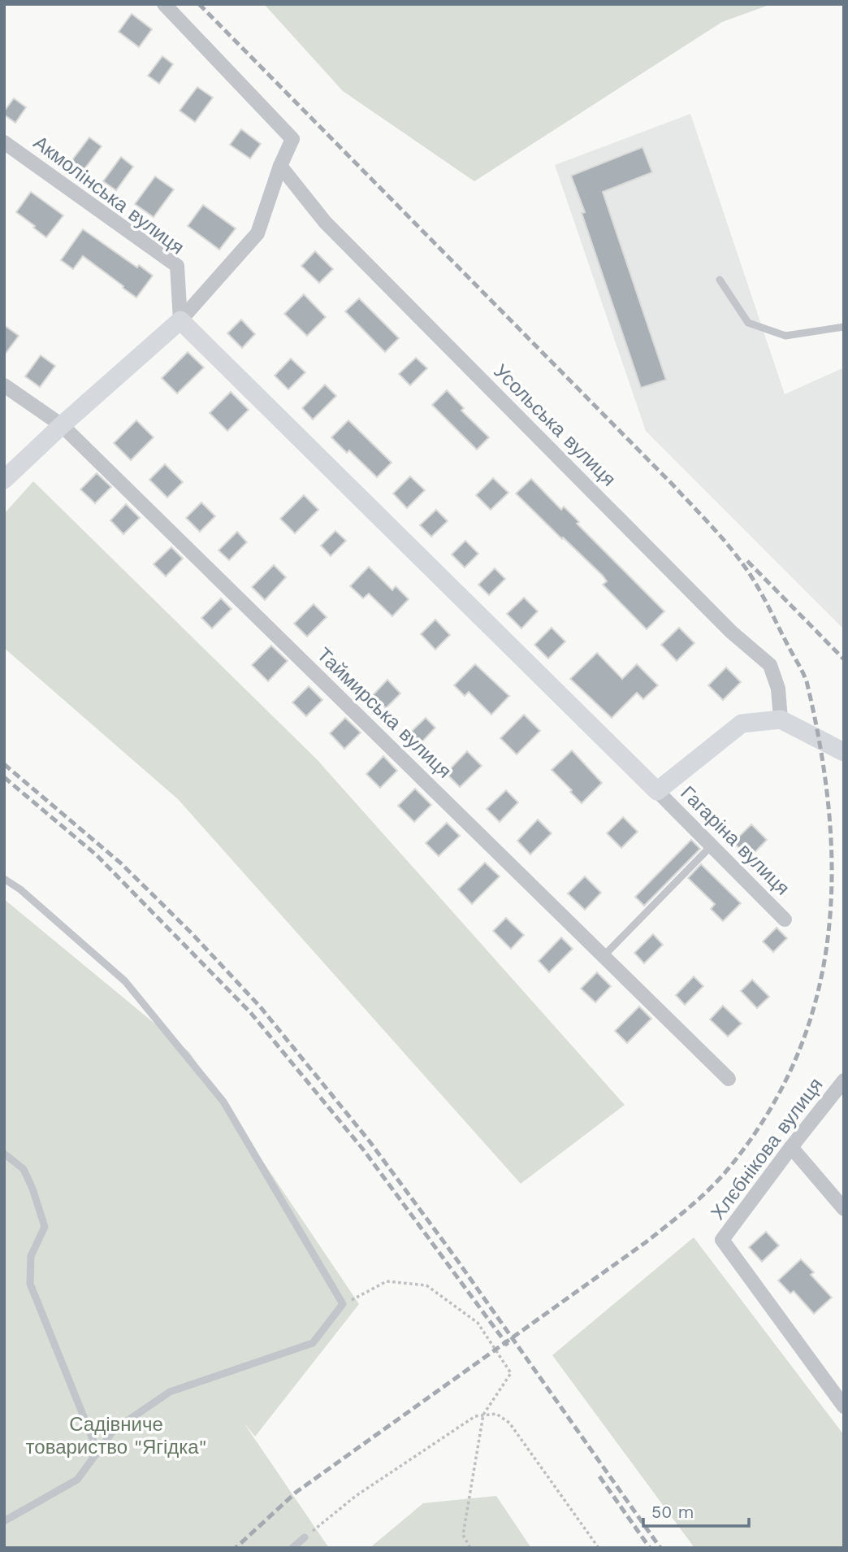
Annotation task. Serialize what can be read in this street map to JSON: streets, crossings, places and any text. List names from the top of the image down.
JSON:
{
  "streets": {
    "street": [
      "Акмолiнська вулиця",
      "Усольська вулиця",
      "Таймирська вулиця",
      "Гагаріна вулиця",
      "Хлєбнікова вулиця"
    ]
  },
  "parks": ["Садівниче товариство \"Ягідка\""],
  "scale_bar": "50 m"
}
